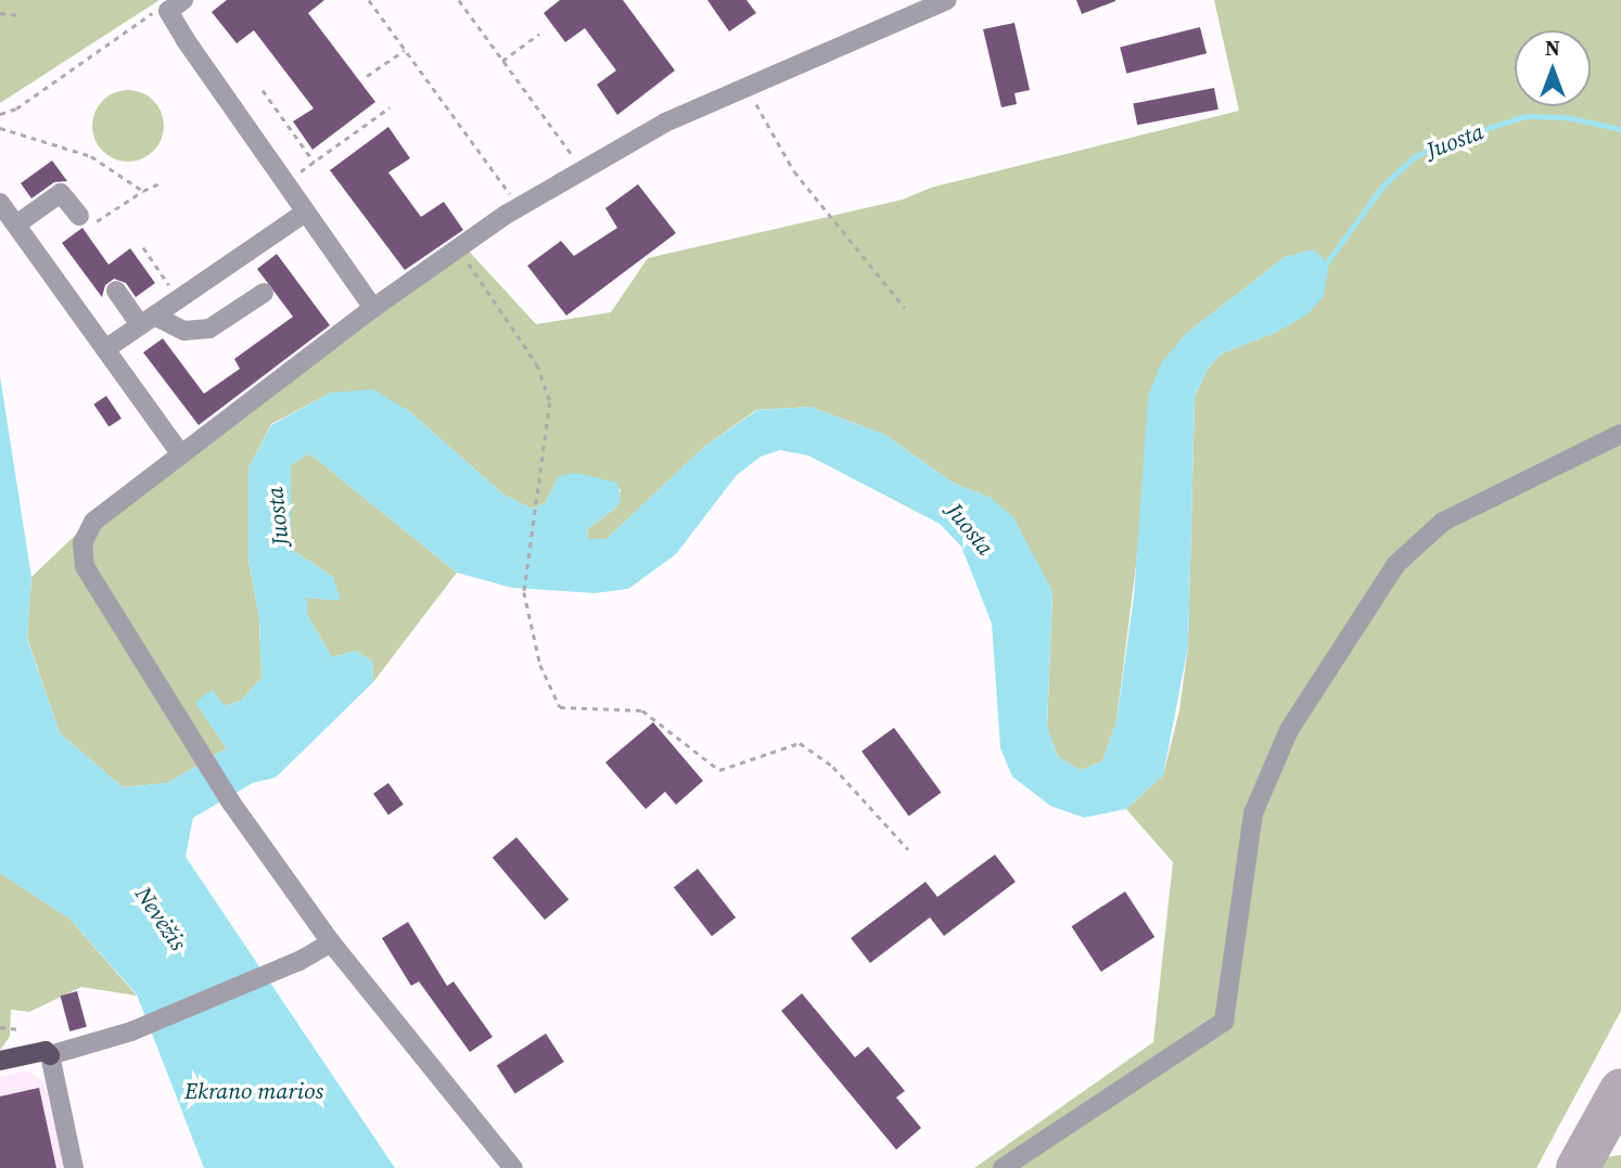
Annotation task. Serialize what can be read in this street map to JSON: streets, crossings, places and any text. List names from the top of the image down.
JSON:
{
  "water": ["Juosta", "Nevėžis", "Ekrano marios"],
  "north": "top"
}
